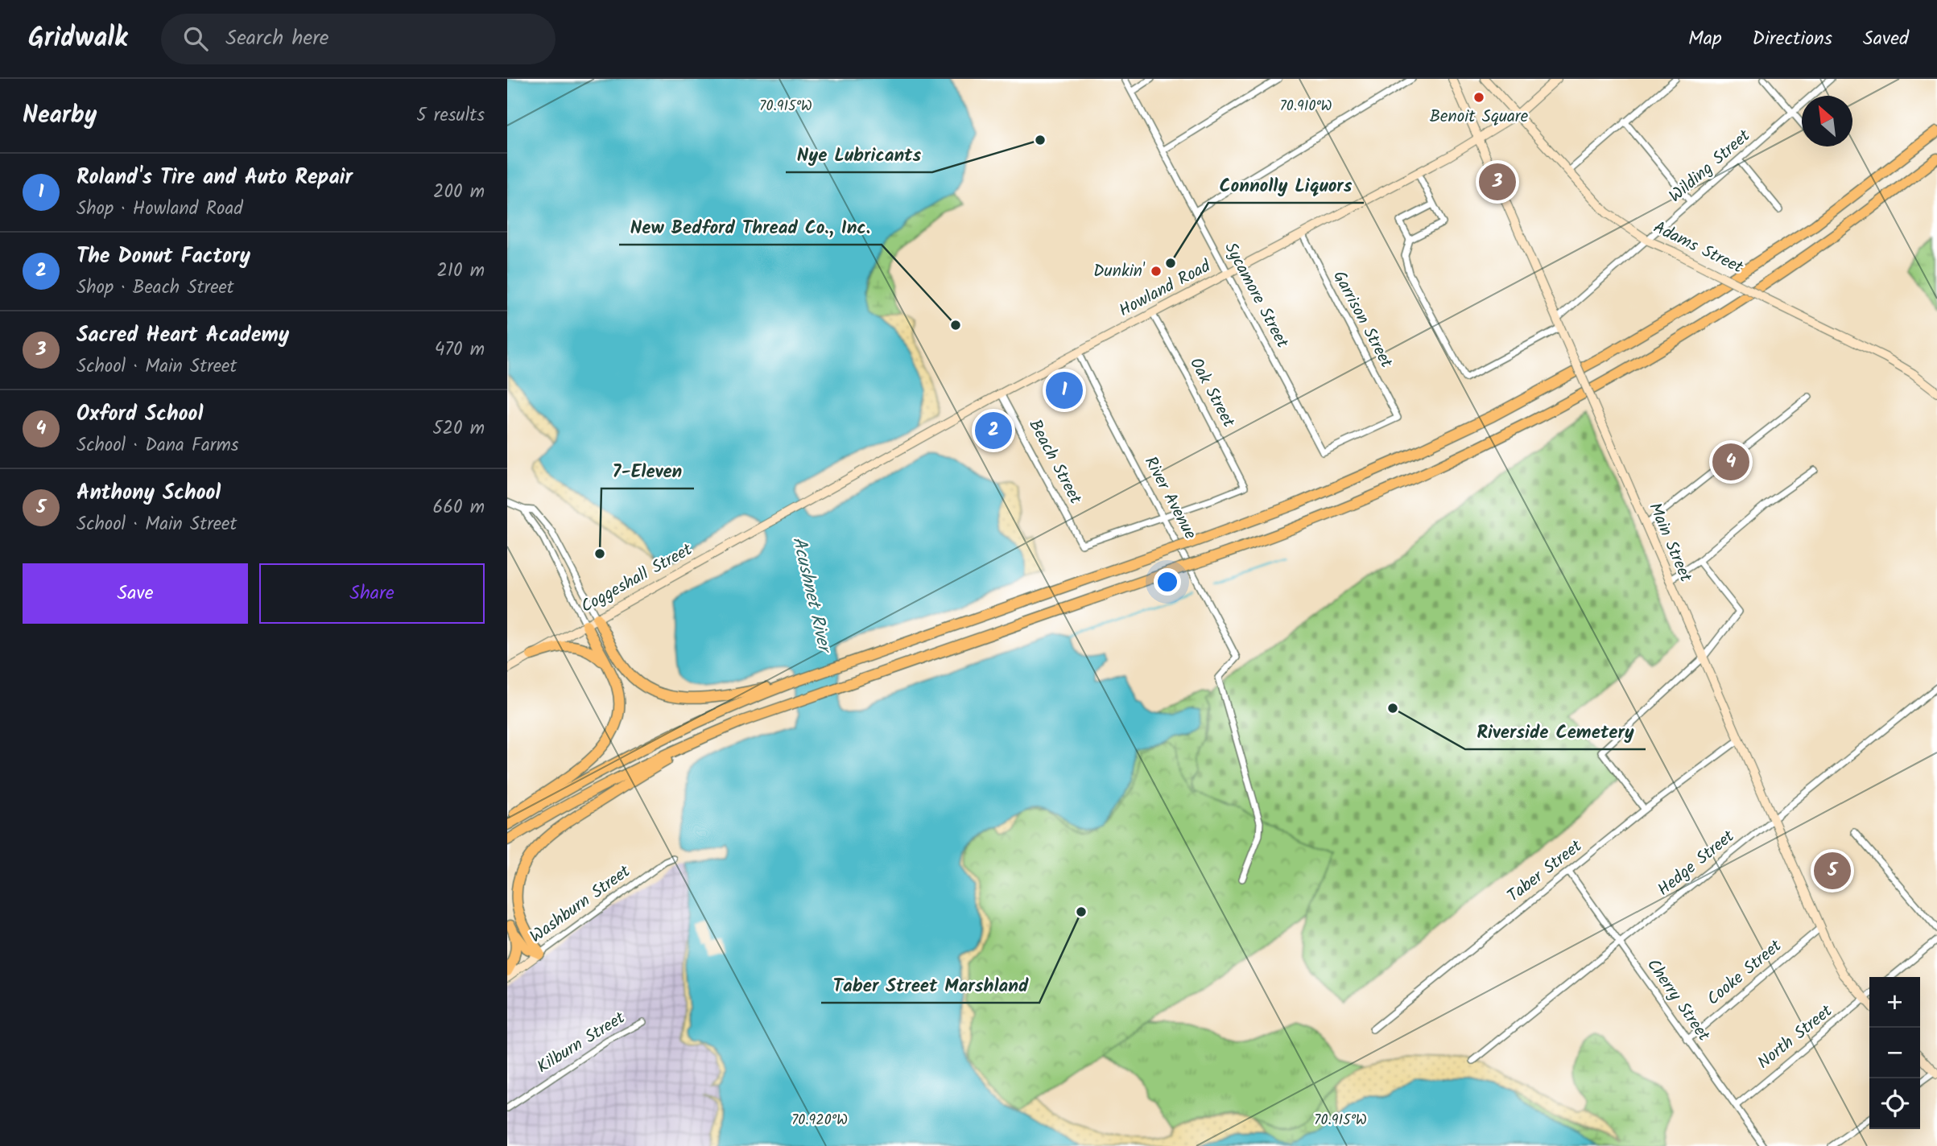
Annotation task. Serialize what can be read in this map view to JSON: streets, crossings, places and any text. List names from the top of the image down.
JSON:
{
  "streets": {
    "main road": [
      "Adams Street",
      "Howland Road",
      "Main Street",
      "Coggeshall Street",
      "Washburn Street"
    ],
    "street": [
      "Wilding Street",
      "Sycamore Street",
      "Garrison Street",
      "Oak Street",
      "Beach Street",
      "River Avenue",
      "Hedge Street",
      "Taber Street",
      "Cooke Street",
      "Cherry Street",
      "North Street",
      "Kilburn Street"
    ]
  },
  "crossings": [
    ["Wilding Street", "Adams Street"],
    ["Wilding Street", "Main Street"],
    ["Adams Street", "Howland Road"],
    ["Howland Road", "Sycamore Street"],
    ["Howland Road", "Garrison Street"],
    ["Howland Road", "Oak Street"],
    ["Howland Road", "Beach Street"],
    ["Howland Road", "River Avenue"],
    ["Howland Road", "Main Street"],
    ["Howland Road", "Coggeshall Street"],
    ["Sycamore Street", "Garrison Street"],
    ["Oak Street", "Beach Street"],
    ["Oak Street", "River Avenue"],
    ["Beach Street", "River Avenue"],
    ["Main Street", "Hedge Street"],
    ["Main Street", "Taber Street"],
    ["Main Street", "Cooke Street"],
    ["Main Street", "North Street"],
    ["Hedge Street", "Cherry Street"],
    ["Taber Street", "Cherry Street"],
    ["Cooke Street", "Cherry Street"],
    ["Cherry Street", "North Street"]
  ],
  "water": ["Acushnet River"],
  "places": [
    "Benoit Square",
    "Nye Lubricants",
    "Connolly Liquors",
    "Dunkin'",
    "New Bedford Thread Co., Inc.",
    "7-Eleven",
    "Riverside Cemetery",
    "Taber Street Marshland"
  ],
  "north": "top left",
  "page": {
    "header": "Gridwalk",
    "search": "Search here",
    "nav": ["Map", "Directions", "Saved"],
    "heading": ["Nearby", "5 results"],
    "list": [
      {
        "mark": "1",
        "name": "Roland's Tire and Auto Repair",
        "note": "Shop · Howland Road",
        "value": "200 m"
      },
      {
        "mark": "2",
        "name": "The Donut Factory",
        "note": "Shop · Beach Street",
        "value": "210 m"
      },
      {
        "mark": "3",
        "name": "Sacred Heart Academy",
        "note": "School · Main Street",
        "value": "470 m"
      },
      {
        "mark": "4",
        "name": "Oxford School",
        "note": "School · Dana Farms",
        "value": "520 m"
      },
      {
        "mark": "5",
        "name": "Anthony School",
        "note": "School · Main Street",
        "value": "660 m"
      }
    ],
    "pins": [
      "3",
      "1",
      "2",
      "4",
      "5"
    ],
    "buttons": ["Save", "Share"],
    "map_buttons": ["+", "−"]
  },
  "coordinates": ["70.915°W", "70.910°W", "70.920°W"]
}
